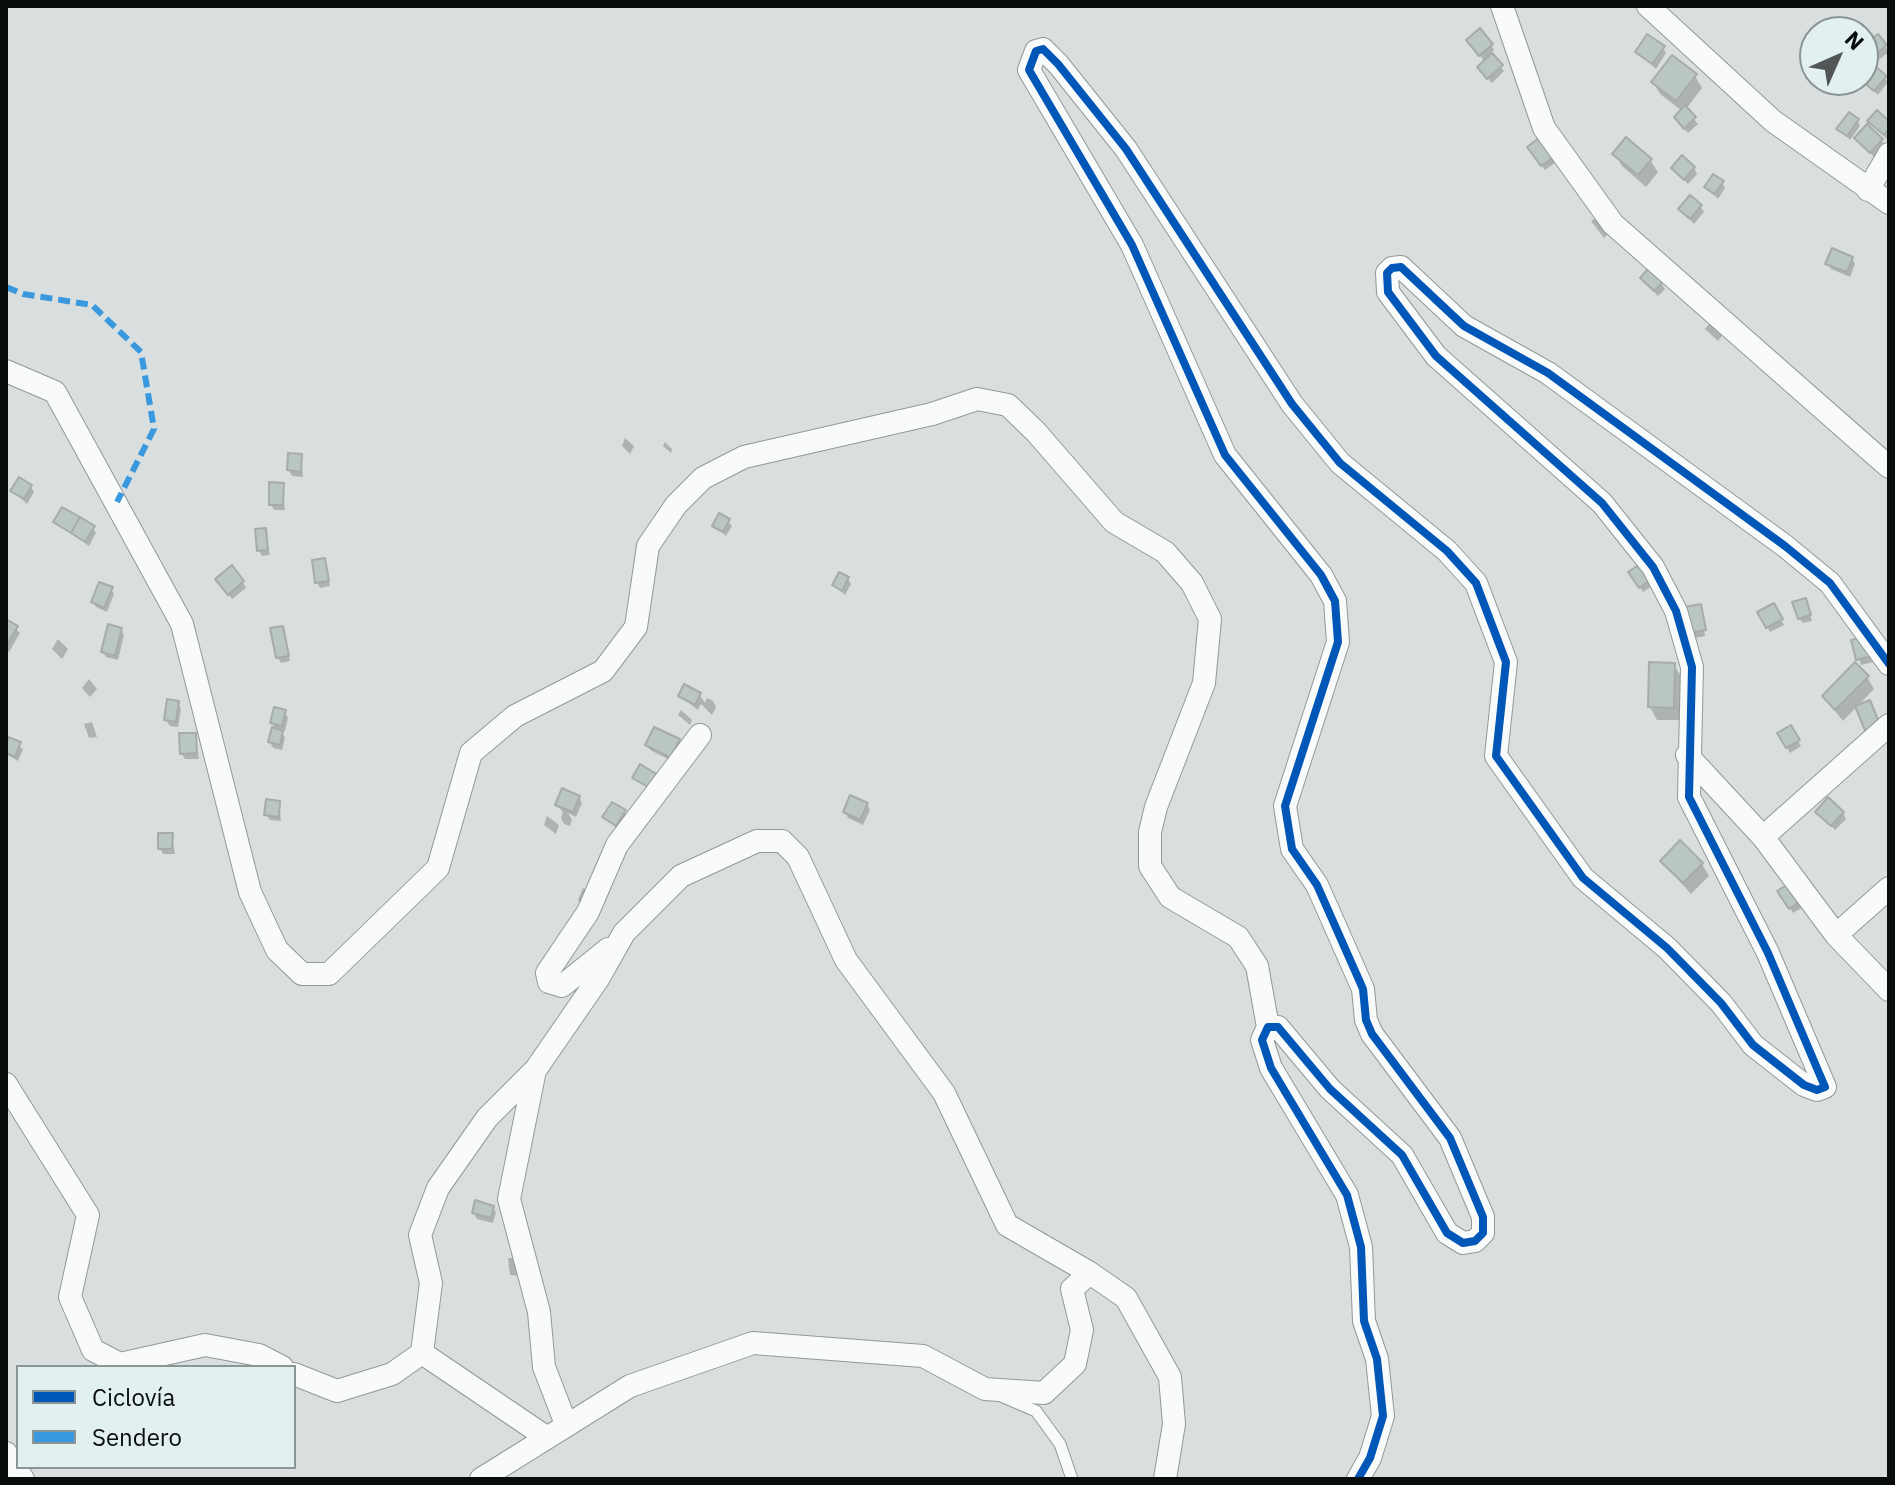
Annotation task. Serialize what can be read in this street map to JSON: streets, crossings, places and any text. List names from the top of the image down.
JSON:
{
  "legend": ["Ciclovía", "Sendero"],
  "north": "top right"
}
